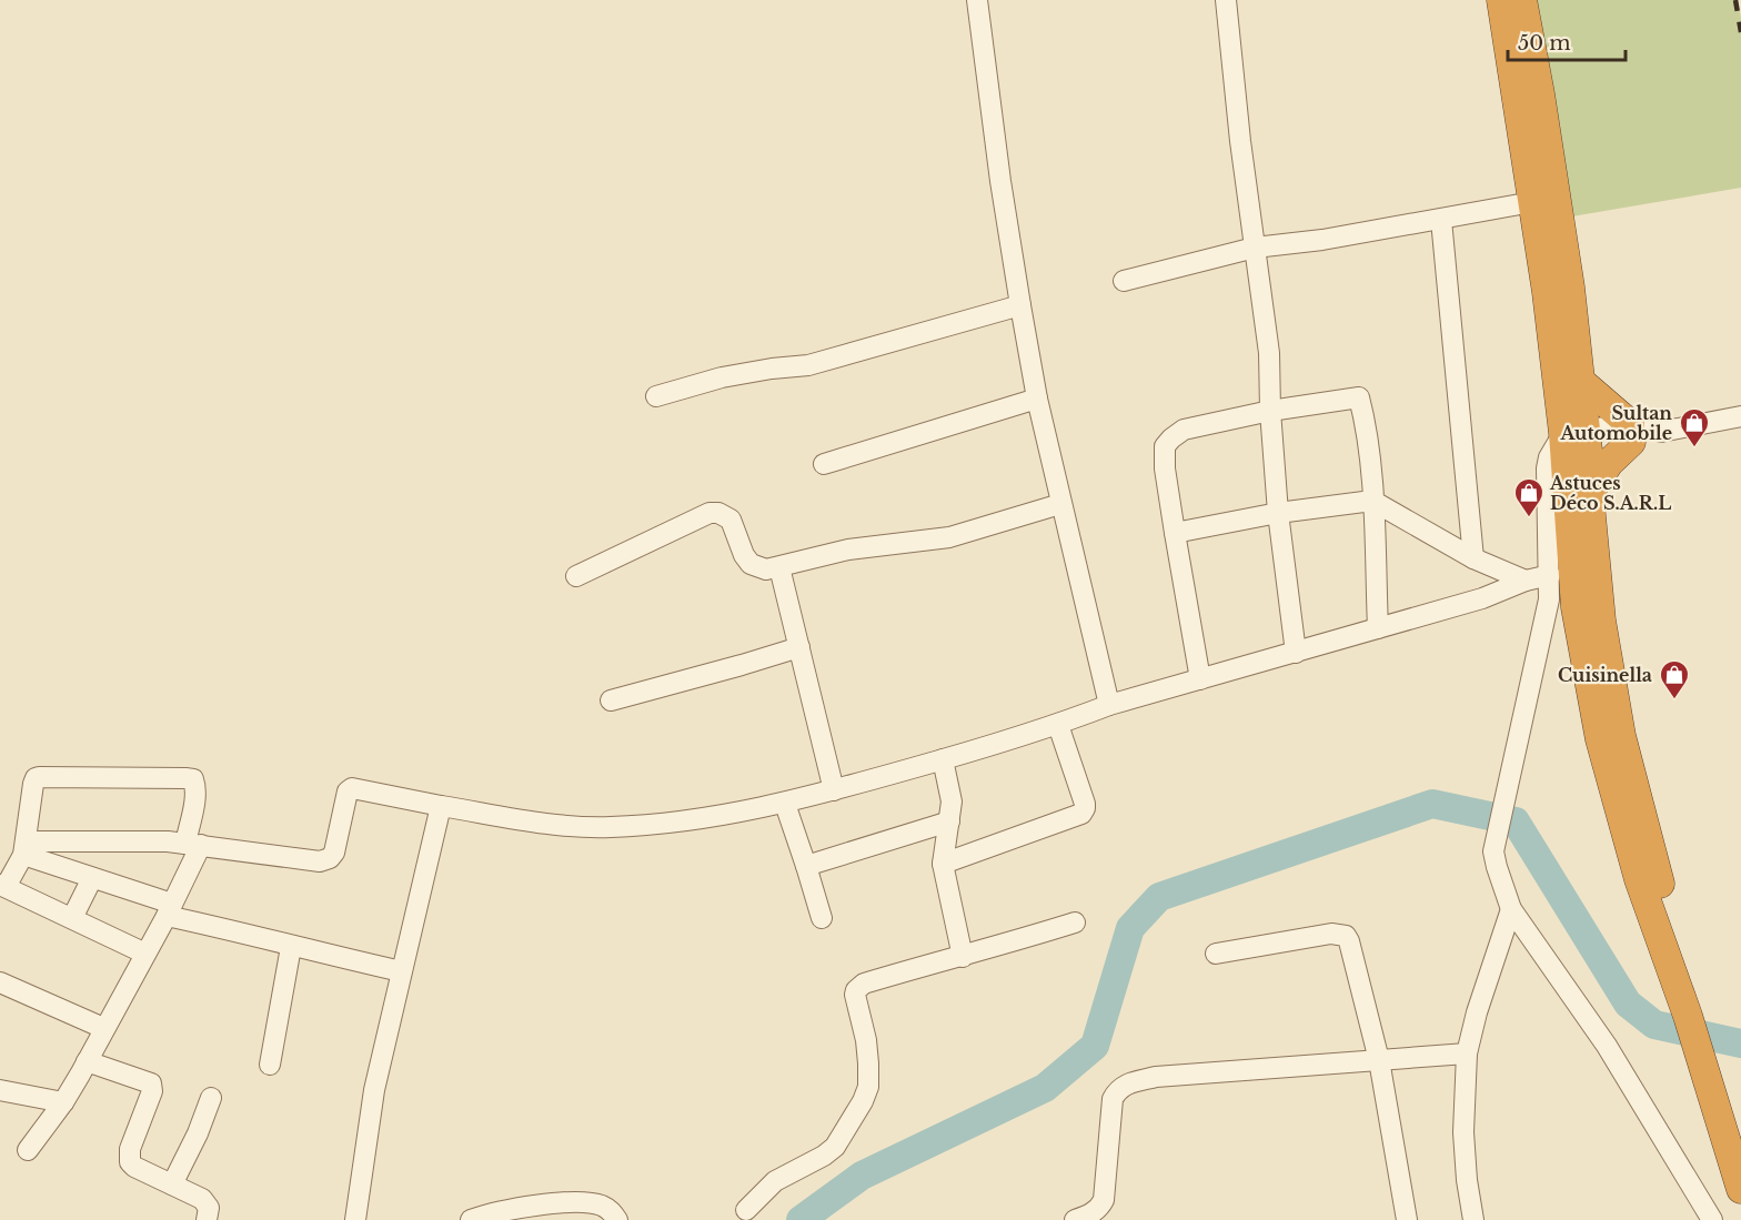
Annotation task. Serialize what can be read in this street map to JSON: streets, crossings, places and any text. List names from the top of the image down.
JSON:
{
  "places": {
    "shop": ["Sultan Automobile", "Astuces Déco S.A.R.L", "Cuisinella"]
  },
  "scale_bar": "50 m"
}
